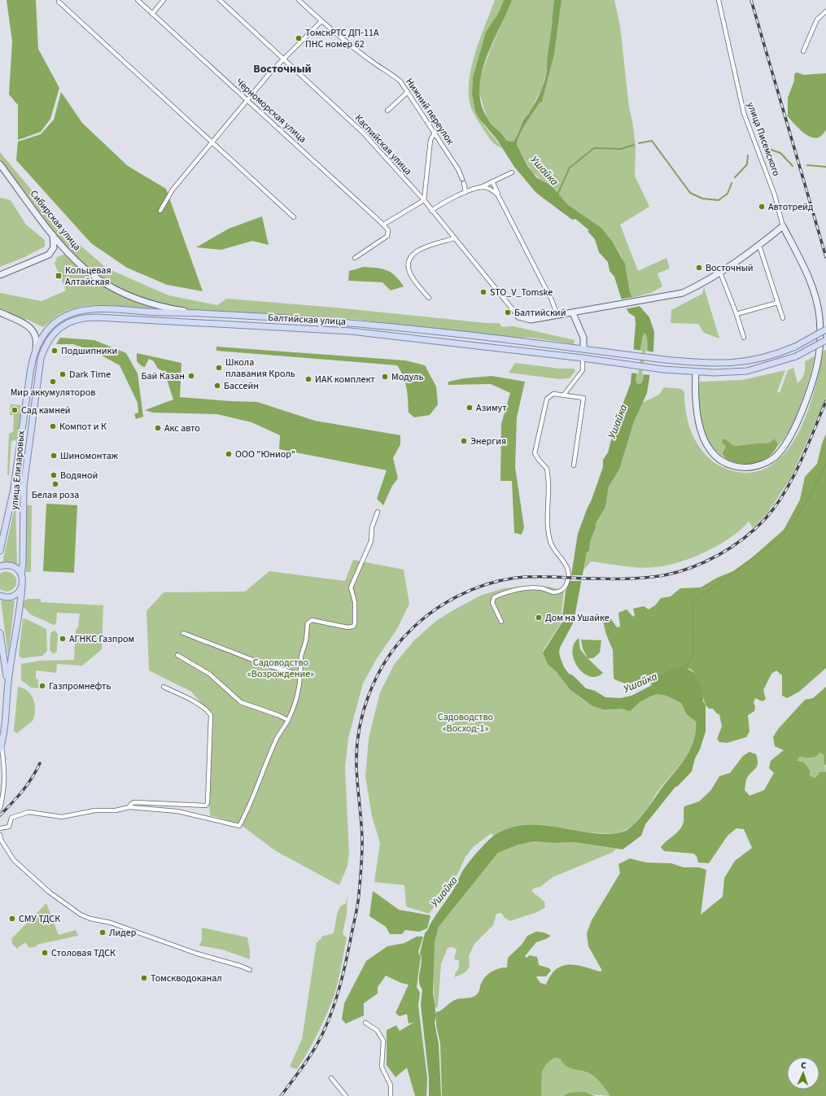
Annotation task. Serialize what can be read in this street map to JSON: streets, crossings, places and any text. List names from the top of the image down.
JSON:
{
  "streets": {
    "main road": ["Балтийская улица", "улица Елизаровых"],
    "street": [
      "Черноморская улица",
      "Нижний переулок",
      "улица Писемского",
      "Каспийская улица",
      "Сибирская улица"
    ]
  },
  "crossings": [
    ["Сибирская улица", "Балтийская улица"],
    ["Балтийская улица", "улица Елизаровых"]
  ],
  "districts": ["Восточный"],
  "water": ["Ушайка"],
  "parks": ["Садоводство «Возрождение»", "Садоводство «Восход-1»"],
  "places": {
    "other": [
      "ТомскРТС ДП-11А ПНС номер 62",
      "Автотрейд",
      "Восточный",
      "STO_V_Tomske",
      "Балтийский",
      "Подшипники",
      "Школа плавания Кроль",
      "Dark Time",
      "Бай Казан",
      "Модуль",
      "ИАК комплект",
      "Мир аккумуляторов",
      "Бассейн",
      "Азимут",
      "Сад камней",
      "Компот и К",
      "Акс авто",
      "Энергия",
      "ООО \"Юниор\"",
      "Шиномонтаж",
      "Водяной",
      "Белая роза",
      "Дом на Ушайке",
      "АГНКС Газпром",
      "Газпромнефть",
      "СМУ ТДСК",
      "Лидер",
      "Столовая ТДСК",
      "Томскводоканал"
    ],
    "transit": ["Кольцевая Алтайская"]
  },
  "north": "top"
}
